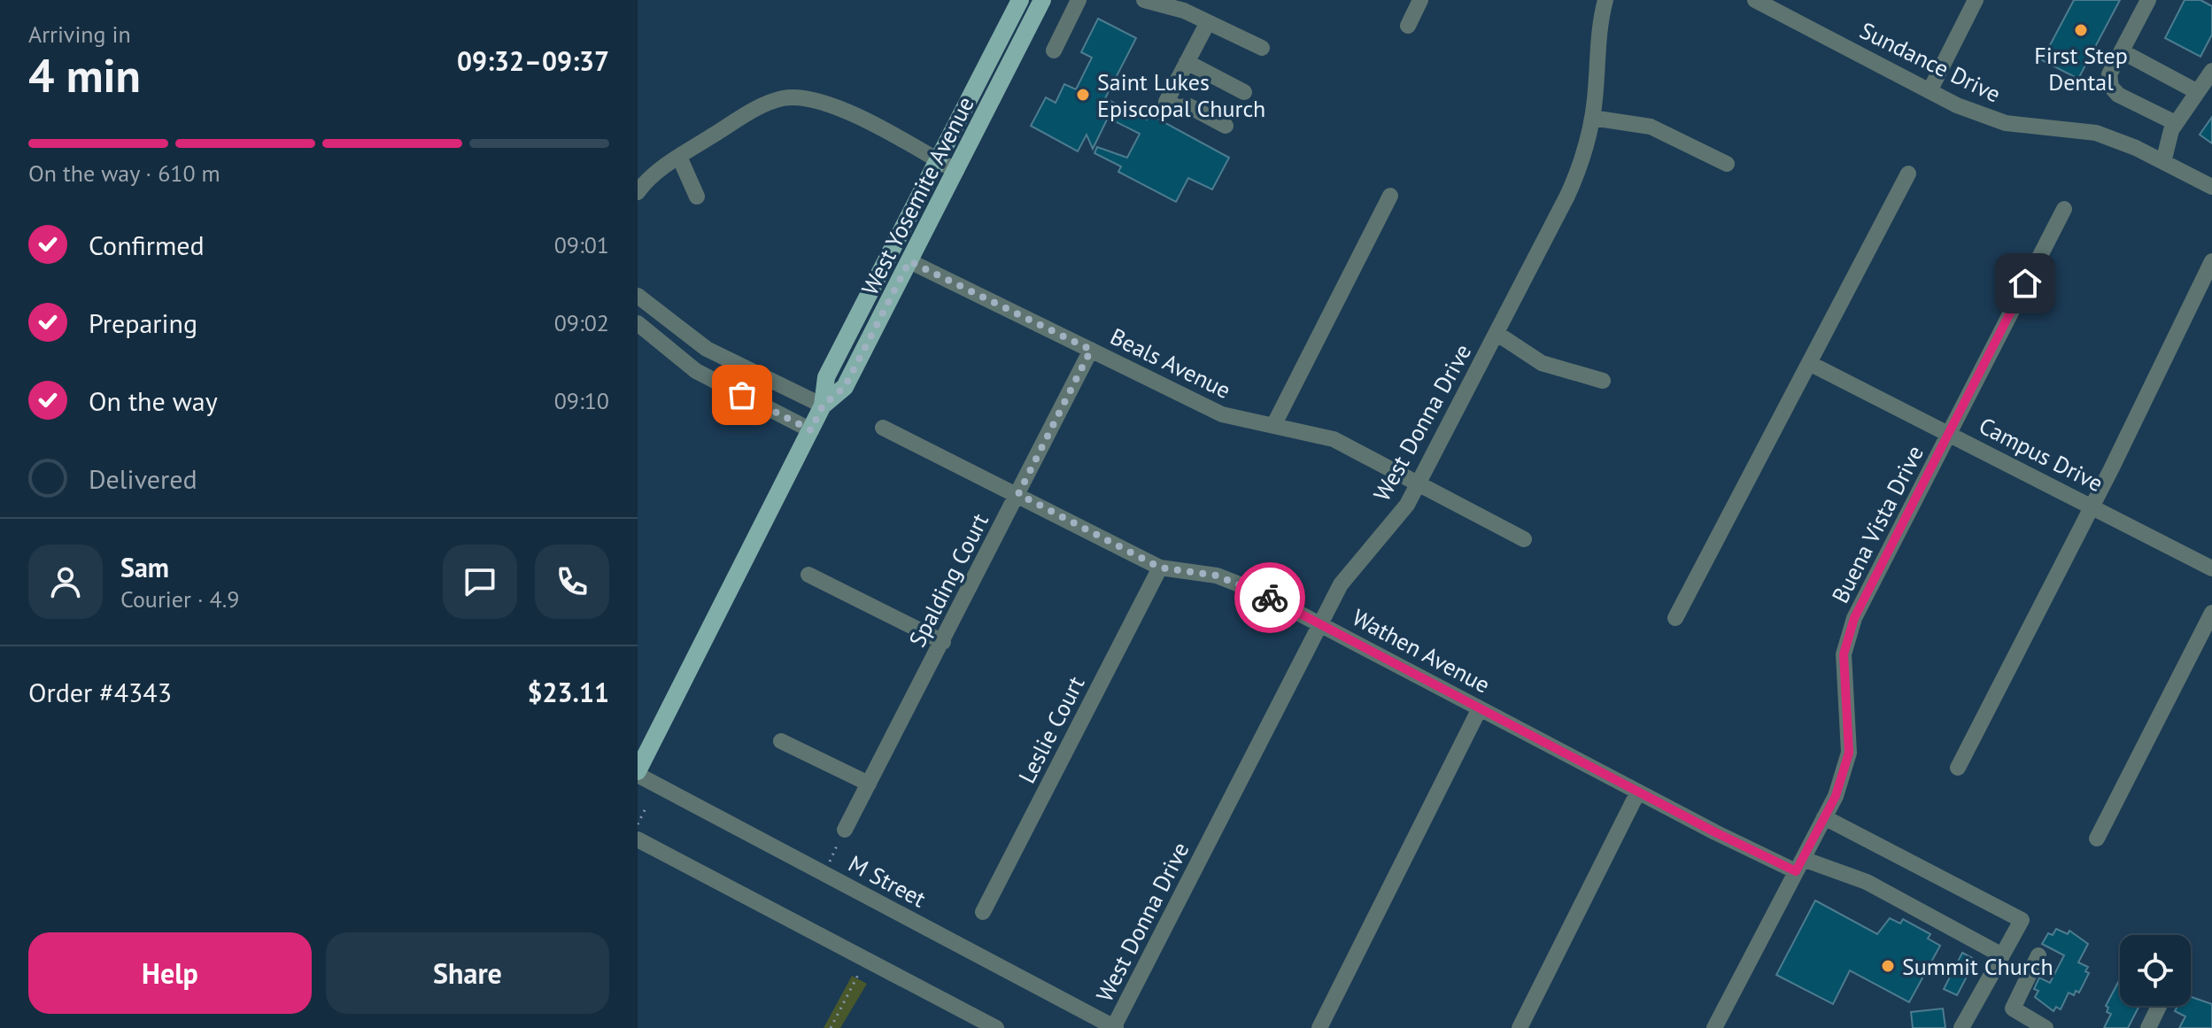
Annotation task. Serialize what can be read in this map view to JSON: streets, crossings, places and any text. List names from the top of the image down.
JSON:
{
  "streets": {
    "main road": ["West Yosemite Avenue"],
    "street": [
      "Sundance Drive",
      "Beals Avenue",
      "West Donna Drive",
      "Campus Drive",
      "Buena Vista Drive",
      "Spalding Court",
      "Wathen Avenue",
      "Leslie Court",
      "M Street"
    ]
  },
  "crossings": [
    ["West Yosemite Avenue", "Beals Avenue"],
    ["West Yosemite Avenue", "M Street"],
    ["Beals Avenue", "West Donna Drive"],
    ["Beals Avenue", "Spalding Court"],
    ["West Donna Drive", "Wathen Avenue"],
    ["West Donna Drive", "M Street"],
    ["Campus Drive", "Buena Vista Drive"],
    ["Buena Vista Drive", "Wathen Avenue"],
    ["Spalding Court", "Wathen Avenue"],
    ["Wathen Avenue", "Leslie Court"]
  ],
  "places": ["First Step Dental", "Saint Lukes Episcopal Church", "Summit Church"],
  "page": {
    "heading": ["4 min", "Arriving in", "09:32–09:37"],
    "panel": [
      "Sam",
      "Courier · 4.9",
      "Order #4343",
      "$23.11"
    ],
    "bar": "On the way · 610 m",
    "list": [
      ["Confirmed", "09:01"],
      ["Preparing", "09:02"],
      ["On the way", "09:10"],
      "Delivered"
    ],
    "buttons": ["Help", "Share"]
  }
}
